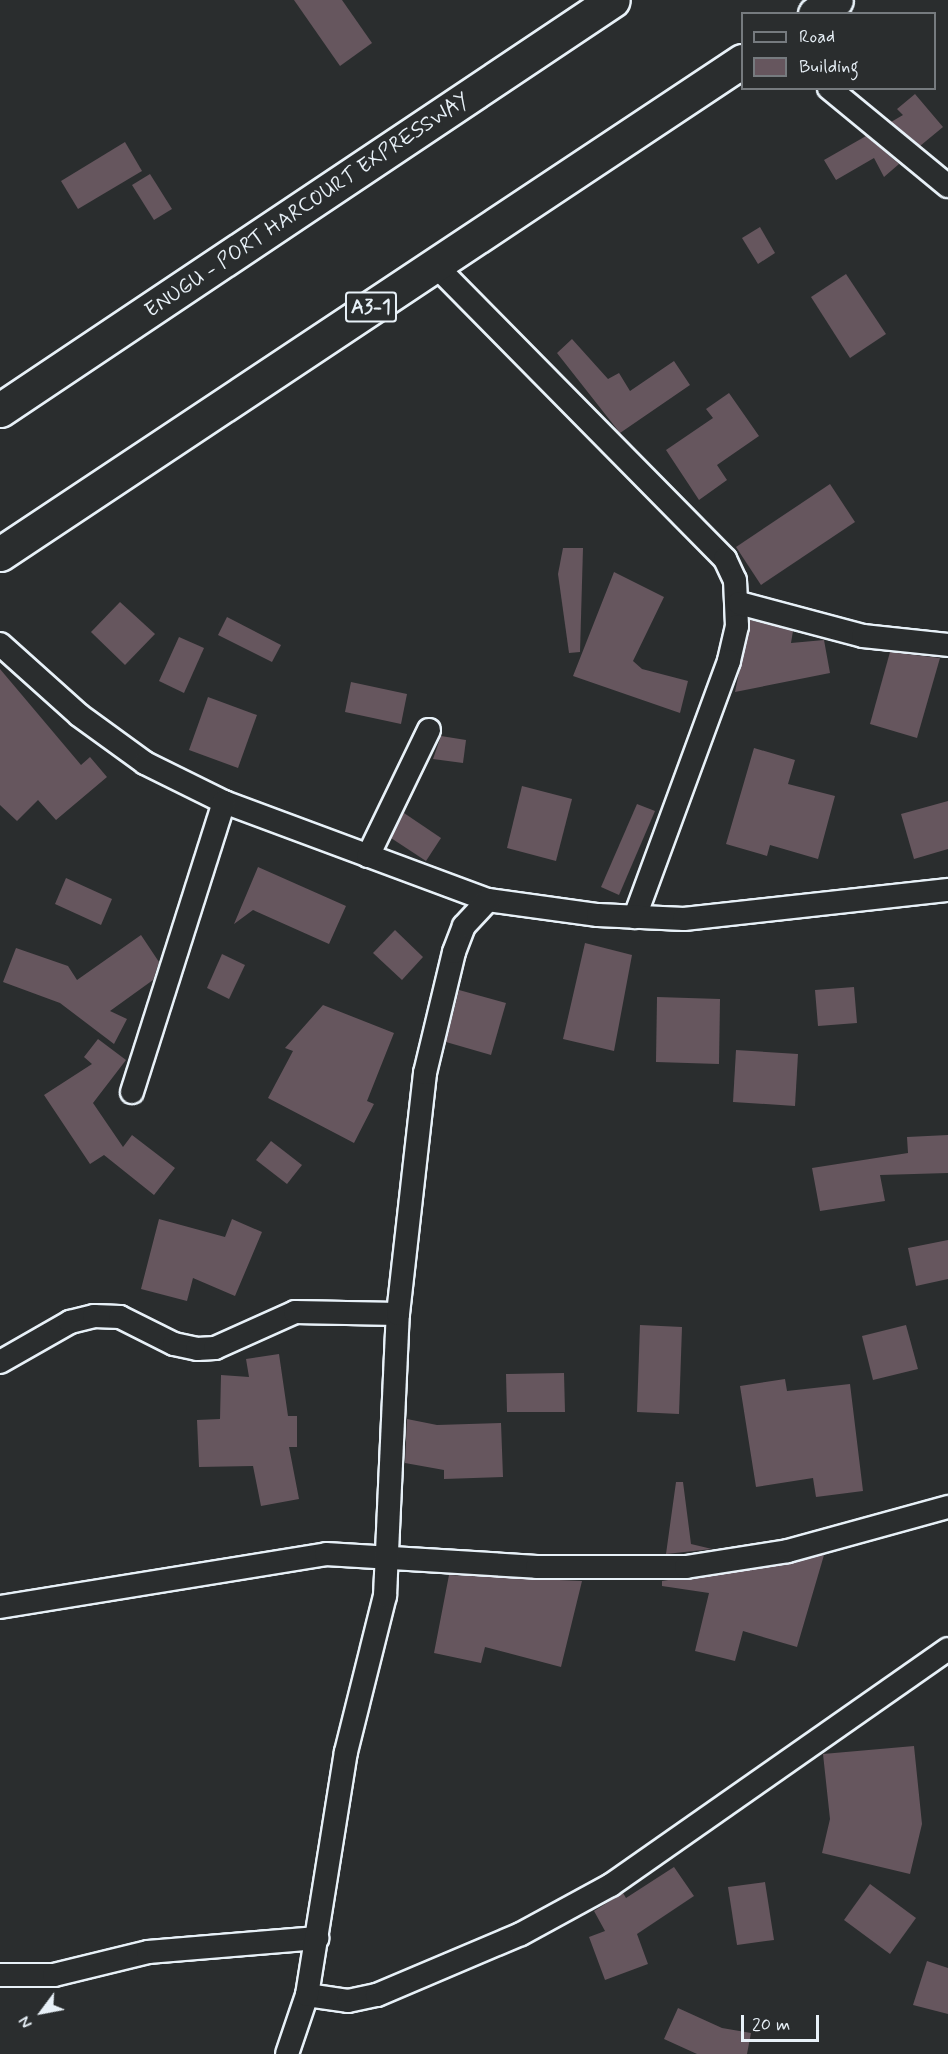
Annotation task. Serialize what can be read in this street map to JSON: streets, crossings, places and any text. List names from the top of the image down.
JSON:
{
  "streets": {
    "highway": ["ENUGU - PORT HARCOURT EXPRESSWAY", "A3-1"]
  },
  "legend": ["Road", "Building"],
  "scale_bar": "20 m",
  "north": "bottom left"
}
